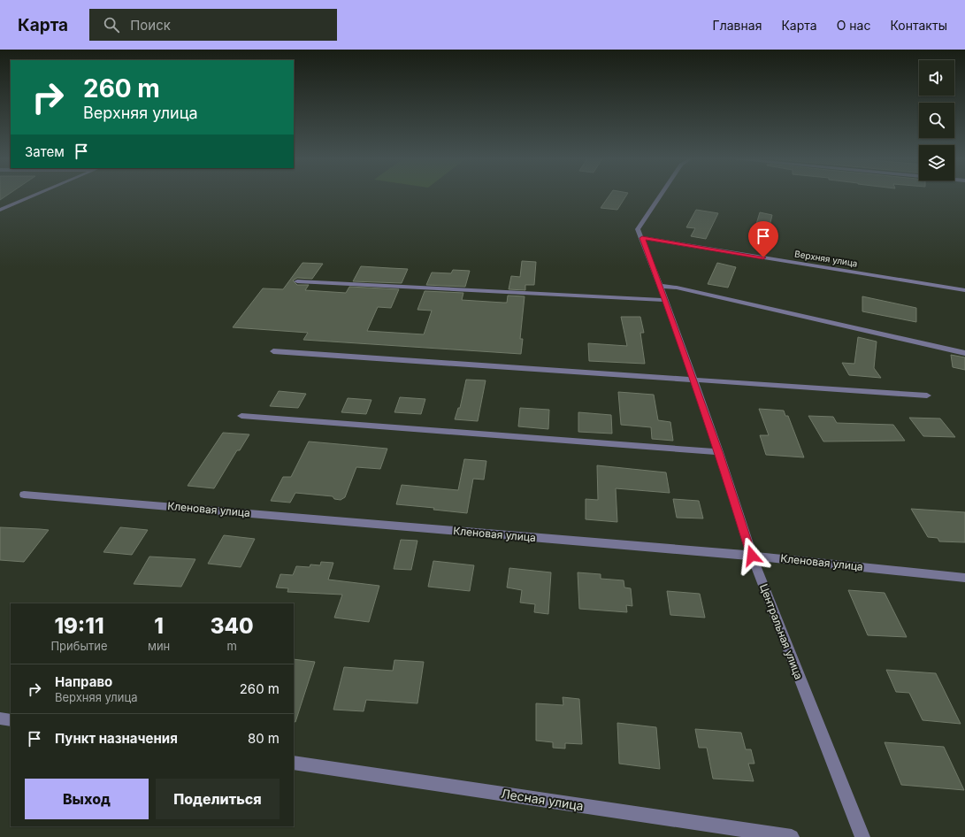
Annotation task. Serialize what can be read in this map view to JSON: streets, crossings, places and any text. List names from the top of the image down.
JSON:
{
  "streets": {
    "street": [
      "Верхняя улица",
      "Кленовая улица",
      "Центральная улица",
      "Лесная улица"
    ]
  },
  "crossings": [
    ["Верхняя улица", "Центральная улица"],
    ["Кленовая улица", "Центральная улица"]
  ],
  "page": {
    "header": "Карта",
    "search": "Поиск",
    "nav": [
      "Главная",
      "Карта",
      "О нас",
      "Контакты"
    ],
    "turn": ["260 m", "Верхняя улица"],
    "then": "Затем",
    "eta": [
      "19:11",
      "Прибытие",
      "1",
      "мин",
      "340",
      "m"
    ],
    "list": [
      {
        "name": "Направо",
        "note": "Верхняя улица",
        "value": "260 m"
      },
      {
        "name": "Пункт назначения",
        "value": "80 m"
      }
    ],
    "buttons": ["Выход", "Поделиться"]
  }
}
